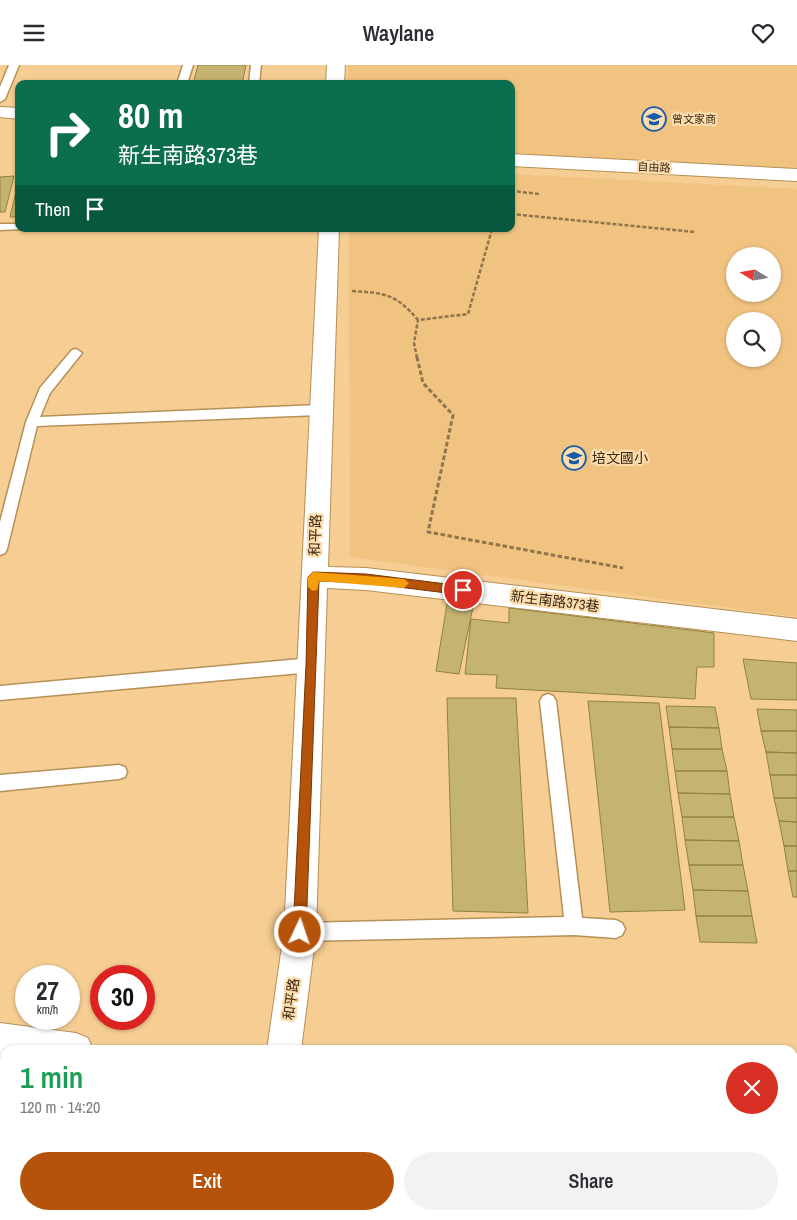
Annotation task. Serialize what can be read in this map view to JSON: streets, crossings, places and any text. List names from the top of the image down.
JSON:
{
  "streets": {
    "street": ["自由路", "和平路", "新生南路373巷"]
  },
  "crossings": [
    ["和平路", "新生南路373巷"]
  ],
  "places": {
    "school or university": ["曾文家商", "培文國小"]
  },
  "north": "left",
  "page": {
    "header": "Waylane",
    "turn": ["80 m", "新生南路373巷"],
    "then": "Then",
    "speed": "27 km/h",
    "limit": "30",
    "heading": ["1 min", "120 m · 14:20"],
    "buttons": ["Exit", "Share"]
  }
}
